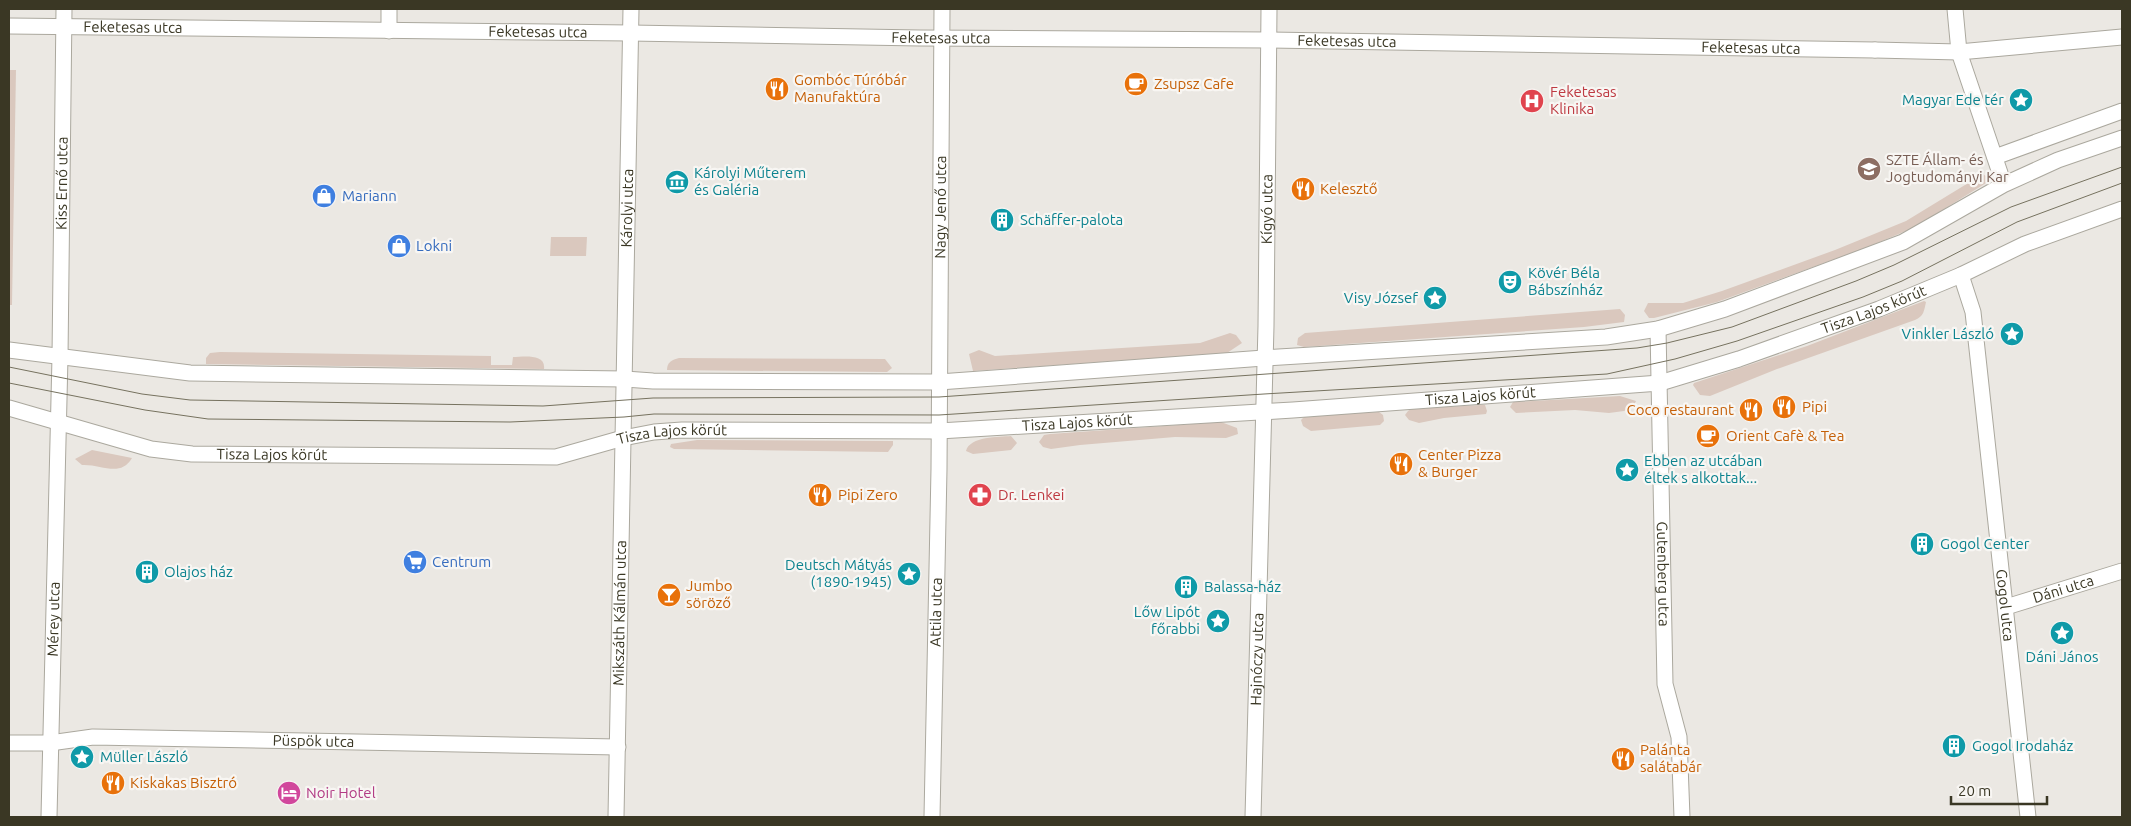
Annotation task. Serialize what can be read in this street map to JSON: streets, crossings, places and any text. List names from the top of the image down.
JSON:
{
  "streets": {
    "street": [
      "Feketesas utca",
      "Kiss Ernő utca",
      "Nagy Jenő utca",
      "Károlyi utca",
      "Kígyó utca",
      "Tisza Lajos körút",
      "Gutenberg utca",
      "Dáni utca",
      "Gogol utca",
      "Attila utca",
      "Mikszáth Kálmán utca",
      "Mérey utca",
      "Hajnóczy utca",
      "Püspök utca"
    ]
  },
  "crossings": [
    ["Feketesas utca", "Kiss Ernő utca"],
    ["Feketesas utca", "Nagy Jenő utca"],
    ["Feketesas utca", "Károlyi utca"],
    ["Feketesas utca", "Kígyó utca"],
    ["Kiss Ernő utca", "Tisza Lajos körút"],
    ["Kiss Ernő utca", "Mérey utca"],
    ["Nagy Jenő utca", "Attila utca"],
    ["Károlyi utca", "Mikszáth Kálmán utca"],
    ["Kígyó utca", "Tisza Lajos körút"],
    ["Kígyó utca", "Hajnóczy utca"],
    ["Tisza Lajos körút", "Gutenberg utca"],
    ["Tisza Lajos körút", "Gogol utca"],
    ["Tisza Lajos körút", "Attila utca"],
    ["Tisza Lajos körút", "Mikszáth Kálmán utca"],
    ["Tisza Lajos körút", "Mérey utca"],
    ["Tisza Lajos körút", "Hajnóczy utca"],
    ["Dáni utca", "Gogol utca"],
    ["Mikszáth Kálmán utca", "Püspök utca"],
    ["Mérey utca", "Püspök utca"]
  ],
  "places": {
    "cafe": ["Zsupsz Cafe", "Orient Cafè & Tea"],
    "restaurant": [
      "Gombóc Túróbár Manufaktúra",
      "Kelesztő",
      "Pipi",
      "Coco restaurant",
      "Center Pizza & Burger",
      "Pipi Zero",
      "Palánta salátabár",
      "Kiskakas Bisztró"
    ],
    "place": [
      "Magyar Ede tér",
      "Visy József",
      "Vinkler László",
      "Ebben az utcában éltek s alkottak...",
      "Deutsch Mátyás (1890-1945)",
      "Lőw Lipót főrabbi",
      "Dáni János",
      "Müller László"
    ],
    "hospital": ["Feketesas Klinika"],
    "school or university": ["SZTE Állam- és Jogtudományi Kar"],
    "museum": ["Károlyi Műterem és Galéria"],
    "shop": ["Mariann", "Lokni"],
    "building": [
      "Schäffer-palota",
      "Gogol Center",
      "Olajos ház",
      "Balassa-ház",
      "Gogol Irodaház"
    ],
    "theatre": ["Kövér Béla Bábszínház"],
    "pharmacy": ["Dr. Lenkei"],
    "supermarket": ["Centrum"],
    "bar": ["Jumbo söröző"],
    "hotel": ["Noir Hotel"]
  },
  "scale_bar": "20 m"
}
